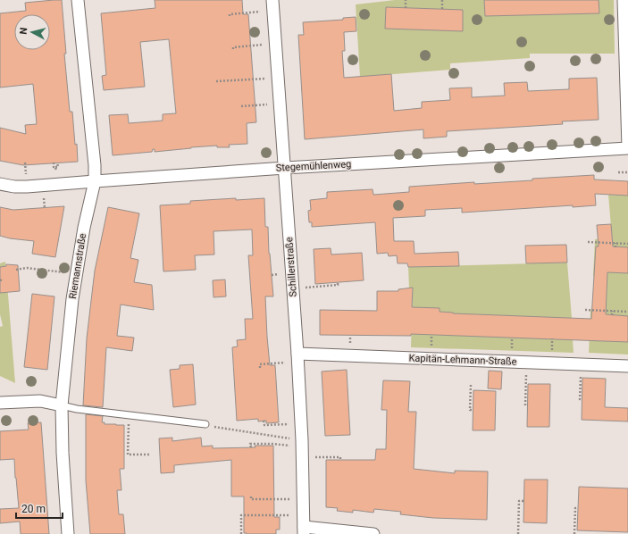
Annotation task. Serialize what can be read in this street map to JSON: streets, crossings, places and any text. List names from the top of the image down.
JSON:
{
  "streets": {
    "street": [
      "Stegemühlenweg",
      "Riemannstraße",
      "Schillerstraße",
      "Kapitän-Lehmann-Straße"
    ]
  },
  "crossings": [
    ["Stegemühlenweg", "Riemannstraße"],
    ["Stegemühlenweg", "Schillerstraße"],
    ["Schillerstraße", "Kapitän-Lehmann-Straße"]
  ],
  "scale_bar": "20 m",
  "north": "left"
}
